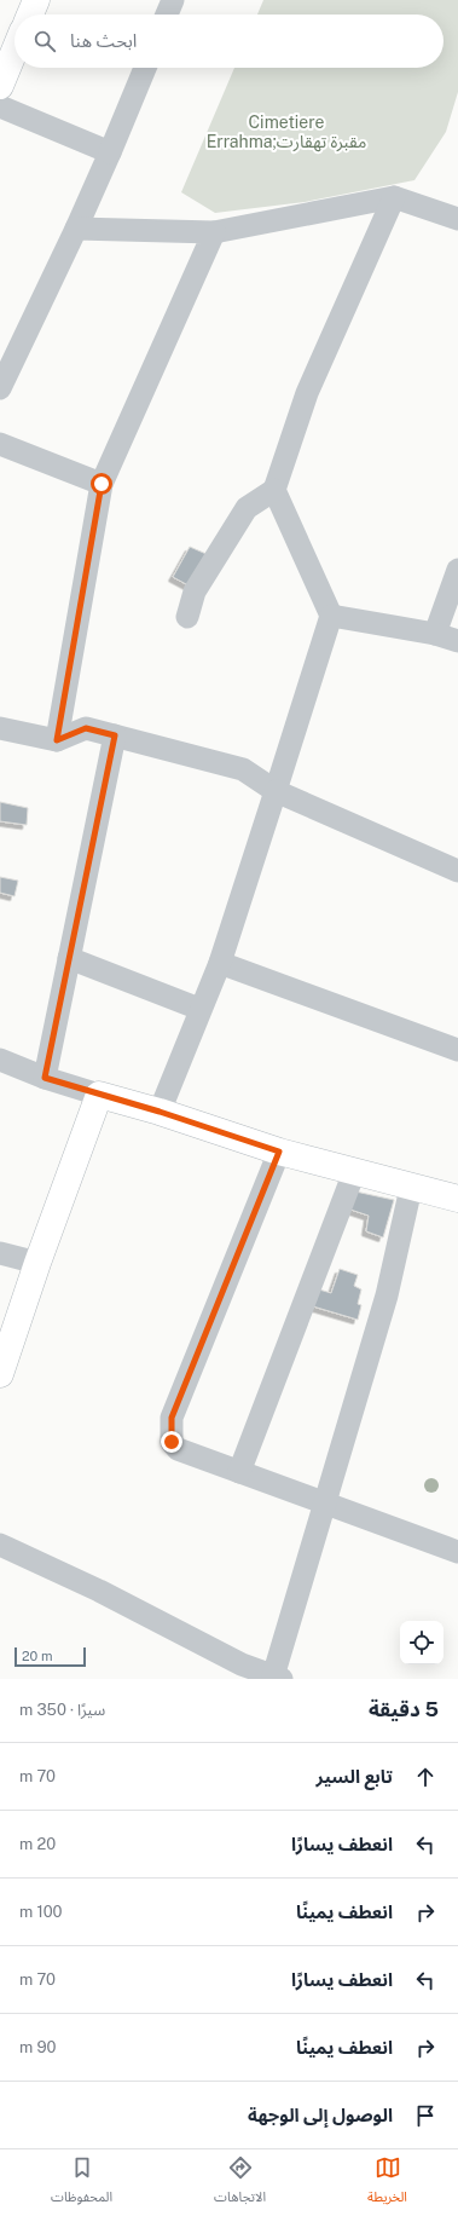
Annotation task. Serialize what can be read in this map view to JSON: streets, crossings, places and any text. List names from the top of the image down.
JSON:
{
  "parks": ["Cimetiere Errahma;مقبرة تهقارت"],
  "scale_bar": "20 m",
  "page": {
    "search": "ابحث هنا",
    "scale": "20 m",
    "heading": ["5 دقيقة", "سيرًا · 350 m"],
    "list": [
      ["تابع السير", "70 m"],
      ["انعطف يسارًا", "20 m"],
      ["انعطف يمينًا", "100 m"],
      ["انعطف يسارًا", "70 m"],
      ["انعطف يمينًا", "90 m"],
      "الوصول إلى الوجهة"
    ],
    "nav": ["الخريطة", "الاتجاهات", "المحفوظات"]
  }
}
